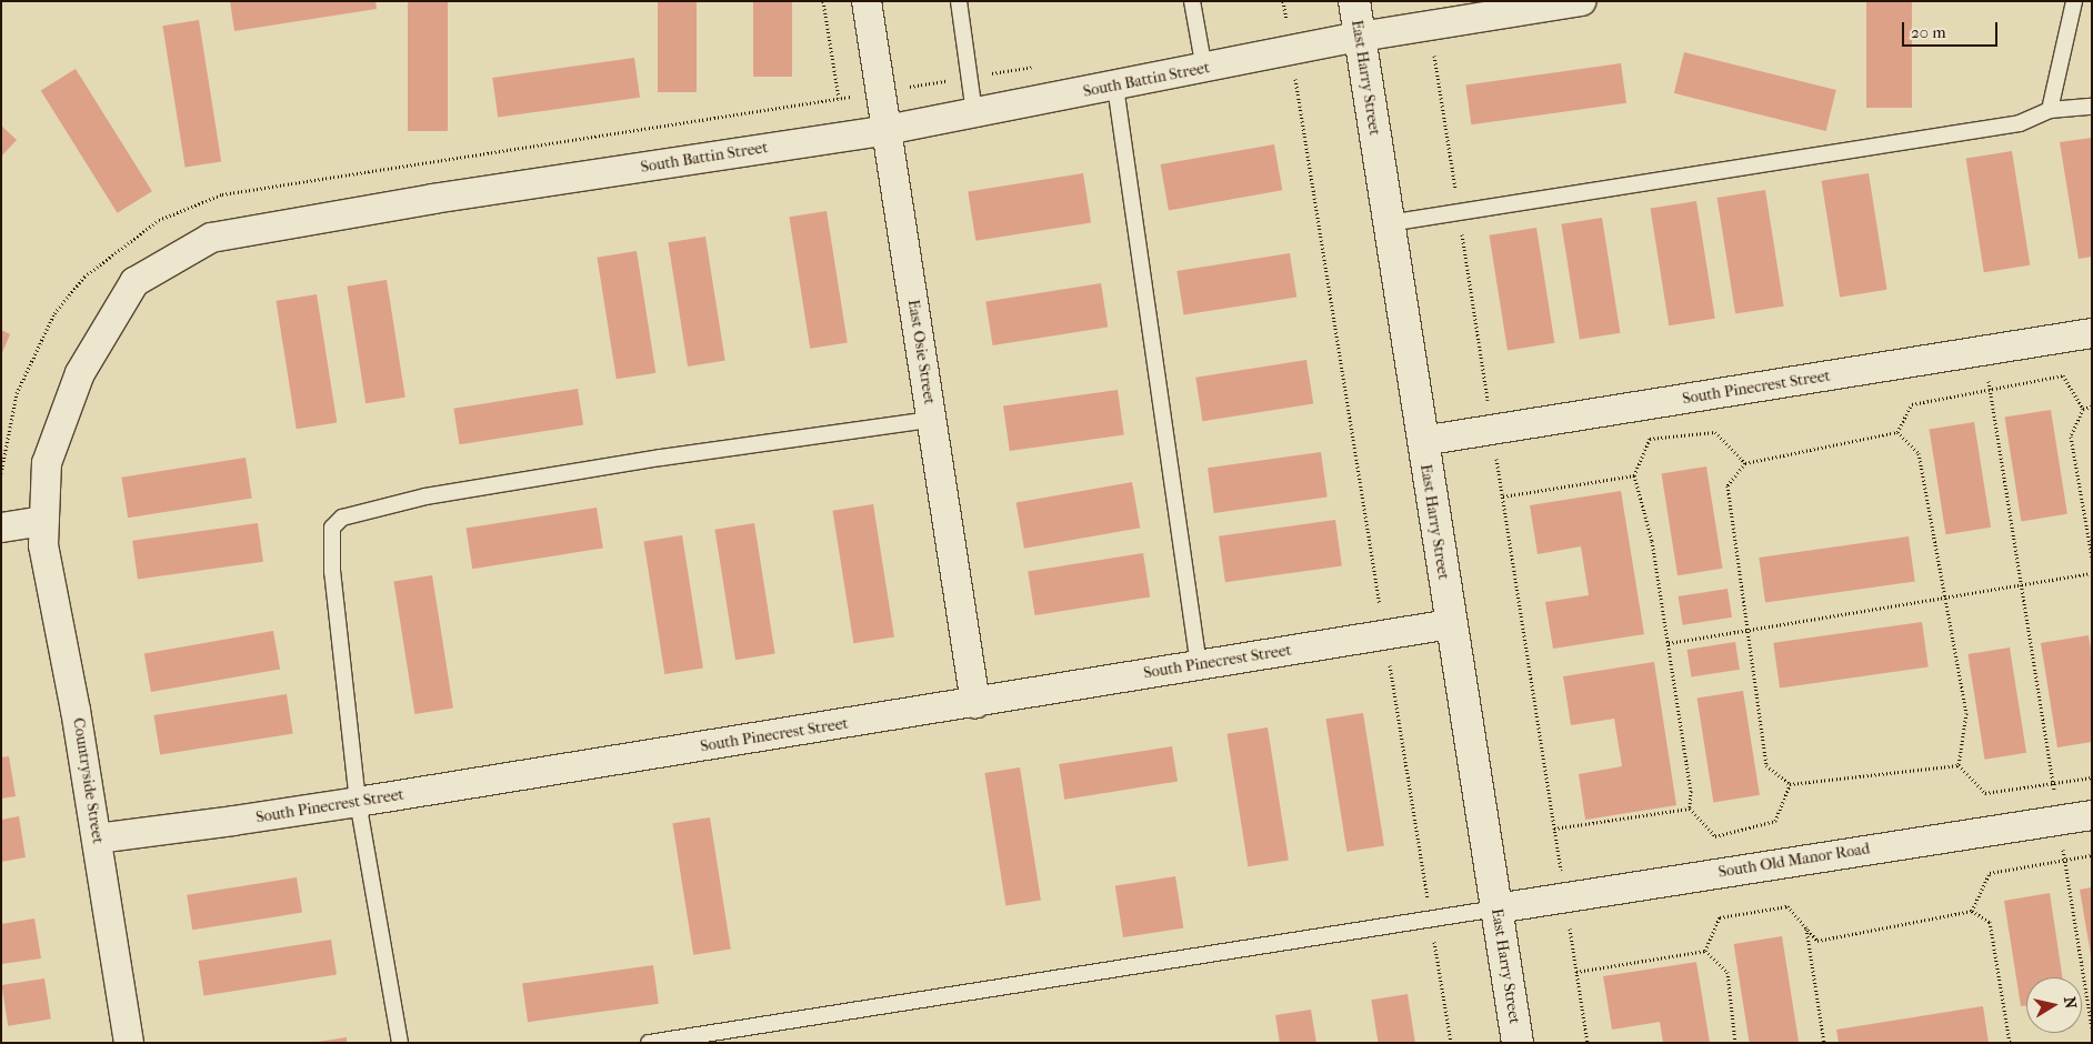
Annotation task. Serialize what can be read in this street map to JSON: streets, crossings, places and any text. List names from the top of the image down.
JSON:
{
  "streets": {
    "main road": ["East Harry Street"],
    "street": [
      "South Battin Street",
      "East Osie Street",
      "South Pinecrest Street",
      "Countryside Street",
      "South Old Manor Road"
    ]
  },
  "crossings": [
    ["East Harry Street", "South Battin Street"],
    ["East Harry Street", "South Pinecrest Street"],
    ["East Harry Street", "South Old Manor Road"],
    ["South Battin Street", "East Osie Street"],
    ["South Battin Street", "Countryside Street"],
    ["East Osie Street", "South Pinecrest Street"],
    ["South Pinecrest Street", "Countryside Street"]
  ],
  "scale_bar": "20 m",
  "north": "right"
}
